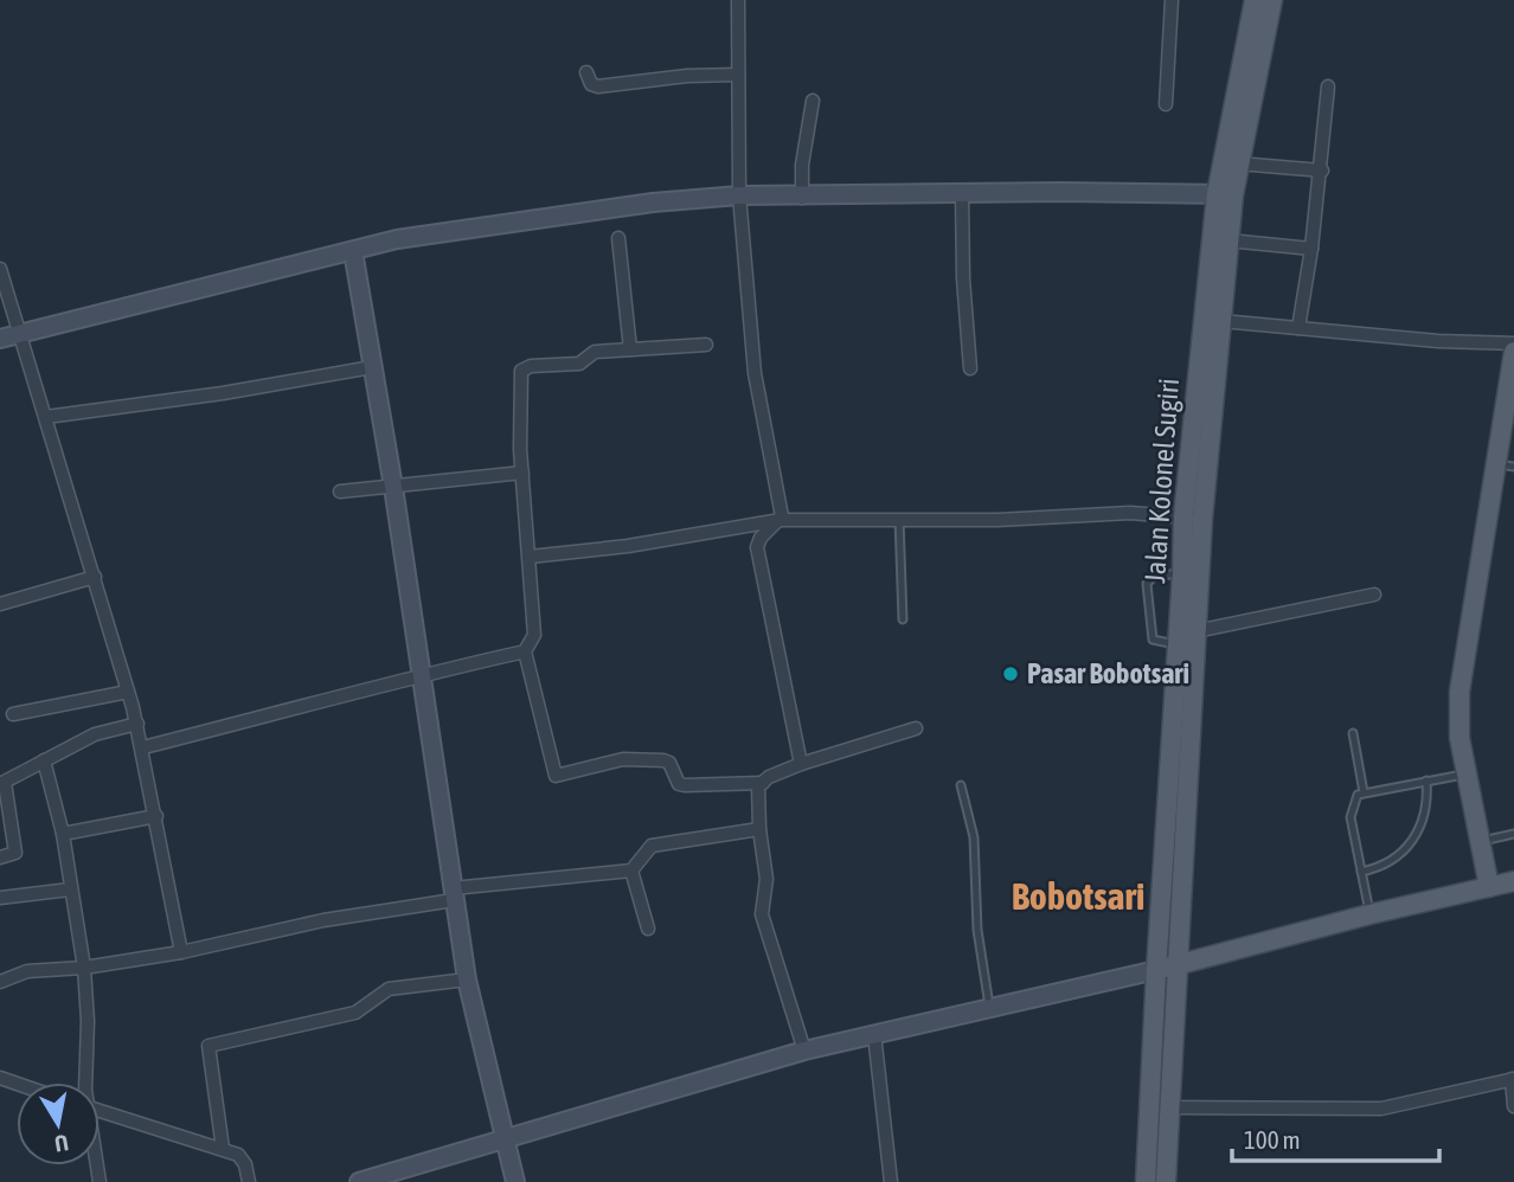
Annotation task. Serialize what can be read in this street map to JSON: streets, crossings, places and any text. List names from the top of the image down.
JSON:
{
  "streets": {
    "main road": ["Jalan Kolonel Sugiri"]
  },
  "districts": ["Bobotsari"],
  "places": ["Pasar Bobotsari"],
  "scale_bar": "100 m",
  "north": "bottom"
}
